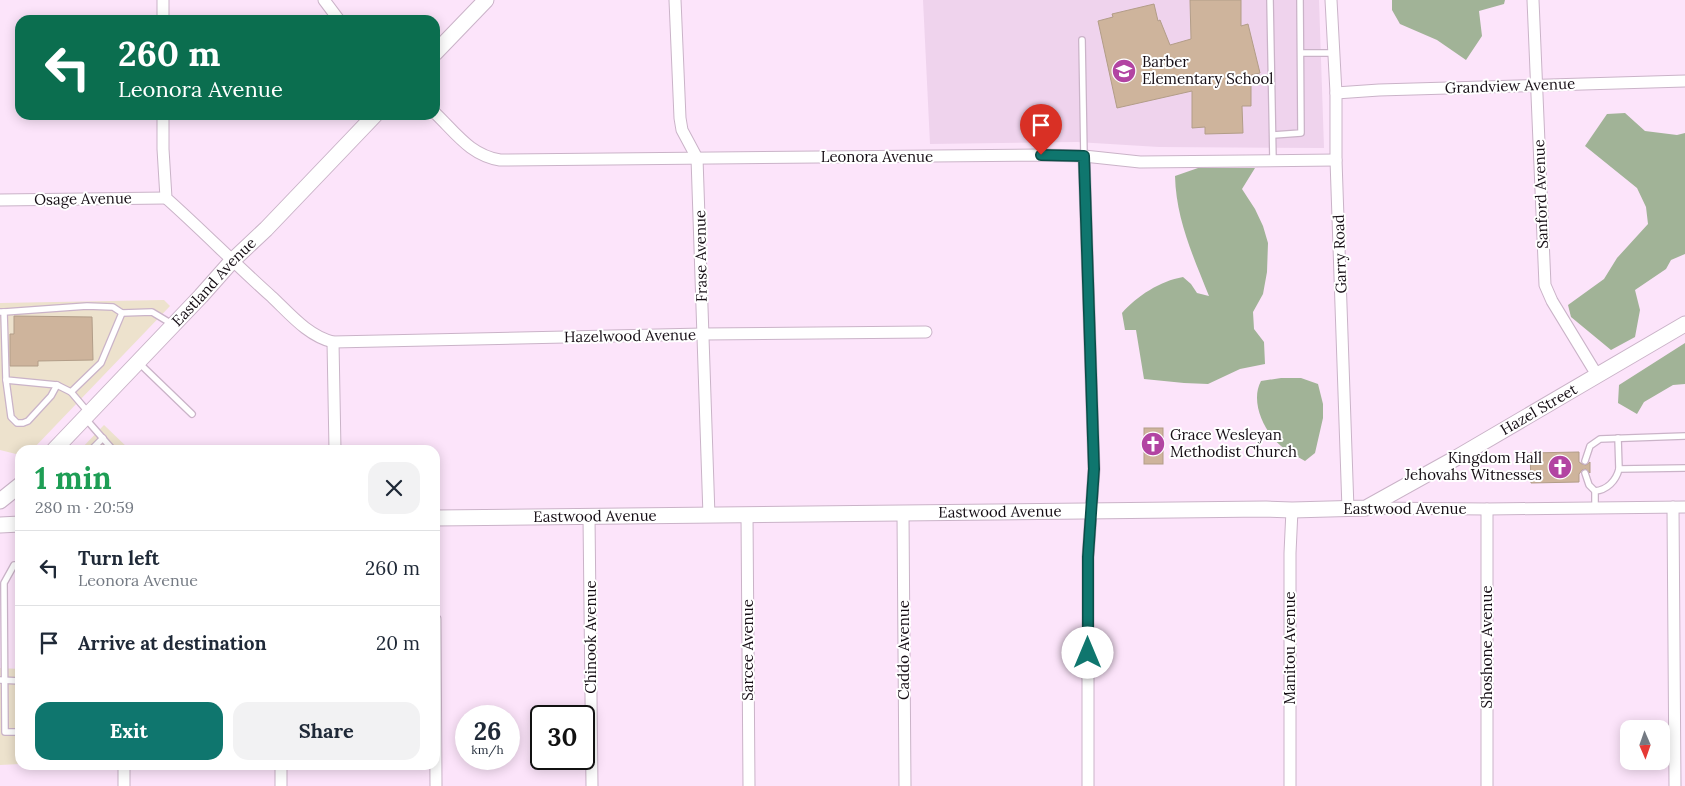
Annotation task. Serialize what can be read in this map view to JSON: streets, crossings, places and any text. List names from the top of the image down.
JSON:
{
  "streets": {
    "street": [
      "Grandview Avenue",
      "Leonora Avenue",
      "Sanford Avenue",
      "Osage Avenue",
      "Garry Road",
      "Frase Avenue",
      "Eastland Avenue",
      "Hazelwood Avenue",
      "Hazel Street",
      "Eastwood Avenue",
      "Chinook Avenue",
      "Shoshone Avenue",
      "Manitou Avenue",
      "Sarcee Avenue",
      "Caddo Avenue"
    ]
  },
  "crossings": [
    ["Grandview Avenue", "Sanford Avenue"],
    ["Grandview Avenue", "Garry Road"],
    ["Leonora Avenue", "Garry Road"],
    ["Leonora Avenue", "Frase Avenue"],
    ["Sanford Avenue", "Hazel Street"],
    ["Garry Road", "Eastwood Avenue"],
    ["Frase Avenue", "Hazelwood Avenue"],
    ["Frase Avenue", "Eastwood Avenue"],
    ["Hazel Street", "Eastwood Avenue"],
    ["Eastwood Avenue", "Chinook Avenue"],
    ["Eastwood Avenue", "Shoshone Avenue"],
    ["Eastwood Avenue", "Manitou Avenue"],
    ["Eastwood Avenue", "Sarcee Avenue"],
    ["Eastwood Avenue", "Caddo Avenue"]
  ],
  "places": {
    "school or university": ["Barber Elementary School"],
    "church": ["Grace Wesleyan Methodist Church", "Kingdom Hall Jehovahs Witnesses"]
  },
  "north": "bottom",
  "page": {
    "turn": ["260 m", "Leonora Avenue"],
    "heading": ["1 min", "280 m · 20:59"],
    "list": [
      {
        "name": "Turn left",
        "note": "Leonora Avenue",
        "value": "260 m"
      },
      {
        "name": "Arrive at destination",
        "value": "20 m"
      }
    ],
    "buttons": ["Exit", "Share"],
    "speed": "26 km/h",
    "limit": "30"
  }
}
